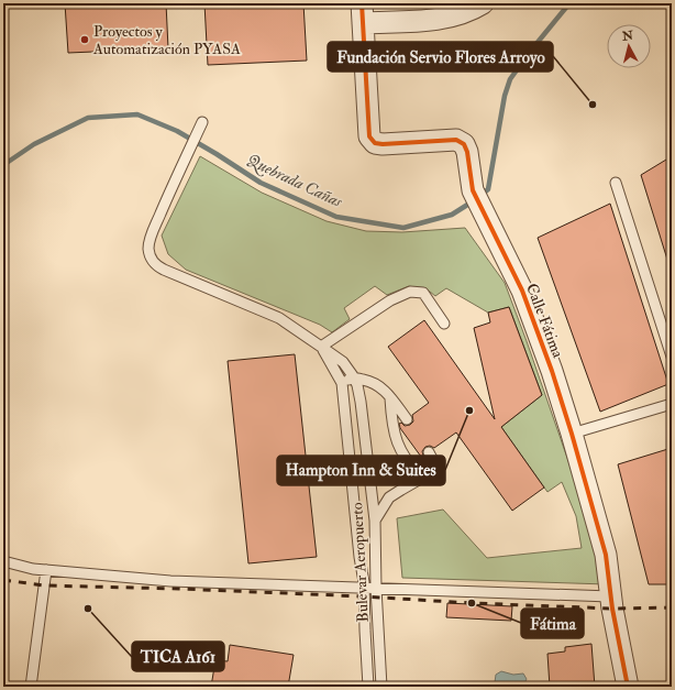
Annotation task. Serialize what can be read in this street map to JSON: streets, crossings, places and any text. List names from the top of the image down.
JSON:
{
  "streets": {
    "street": ["Calle Fátima"],
    "lane": ["Bulevar Aeropuerto"]
  },
  "water": ["Quebrada Cañas"],
  "places": [
    "Proyectos y Automatización PYASA",
    "Fundación Servio Flores Arroyo",
    "Hampton Inn & Suites",
    "Fátima",
    "TICA A161"
  ],
  "north": "top"
}
